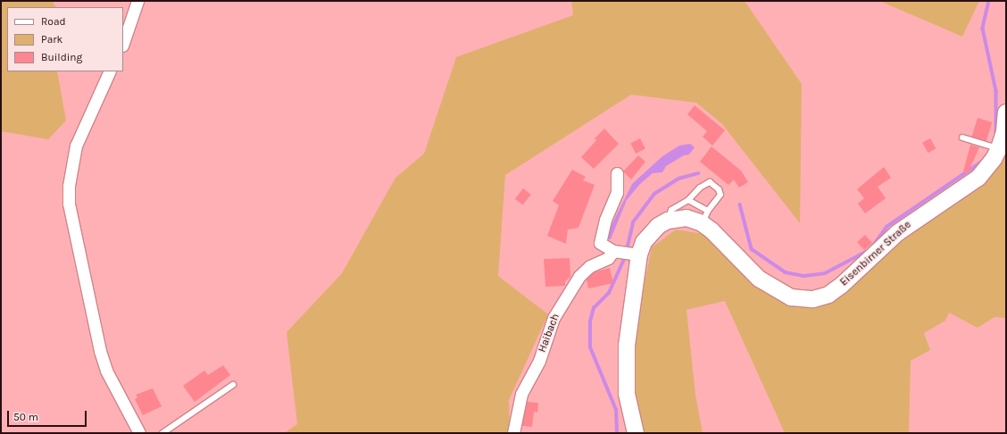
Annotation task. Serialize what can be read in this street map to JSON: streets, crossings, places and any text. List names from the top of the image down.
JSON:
{
  "streets": {
    "main road": ["Eisenbirner Straße"],
    "street": ["Haibach"]
  },
  "crossings": [
    ["Eisenbirner Straße", "Haibach"]
  ],
  "legend": ["Road", "Park", "Building"],
  "scale_bar": "50 m"
}
